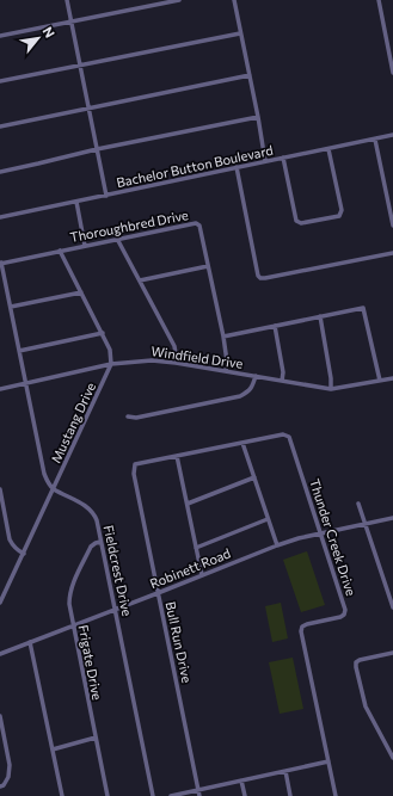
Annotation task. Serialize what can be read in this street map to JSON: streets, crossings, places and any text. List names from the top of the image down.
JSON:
{
  "streets": {
    "street": [
      "Bachelor Button Boulevard",
      "Thoroughbred Drive",
      "Windfield Drive",
      "Mustang Drive",
      "Thunder Creek Drive",
      "Robinett Road",
      "Fieldcrest Drive",
      "Bull Run Drive",
      "Frigate Drive"
    ]
  },
  "crossings": [
    ["Thoroughbred Drive", "Windfield Drive"],
    ["Windfield Drive", "Mustang Drive"],
    ["Mustang Drive", "Fieldcrest Drive"],
    ["Thunder Creek Drive", "Robinett Road"],
    ["Thunder Creek Drive", "Bull Run Drive"],
    ["Robinett Road", "Fieldcrest Drive"],
    ["Robinett Road", "Bull Run Drive"],
    ["Robinett Road", "Frigate Drive"],
    ["Fieldcrest Drive", "Frigate Drive"]
  ],
  "north": "top right"
}
